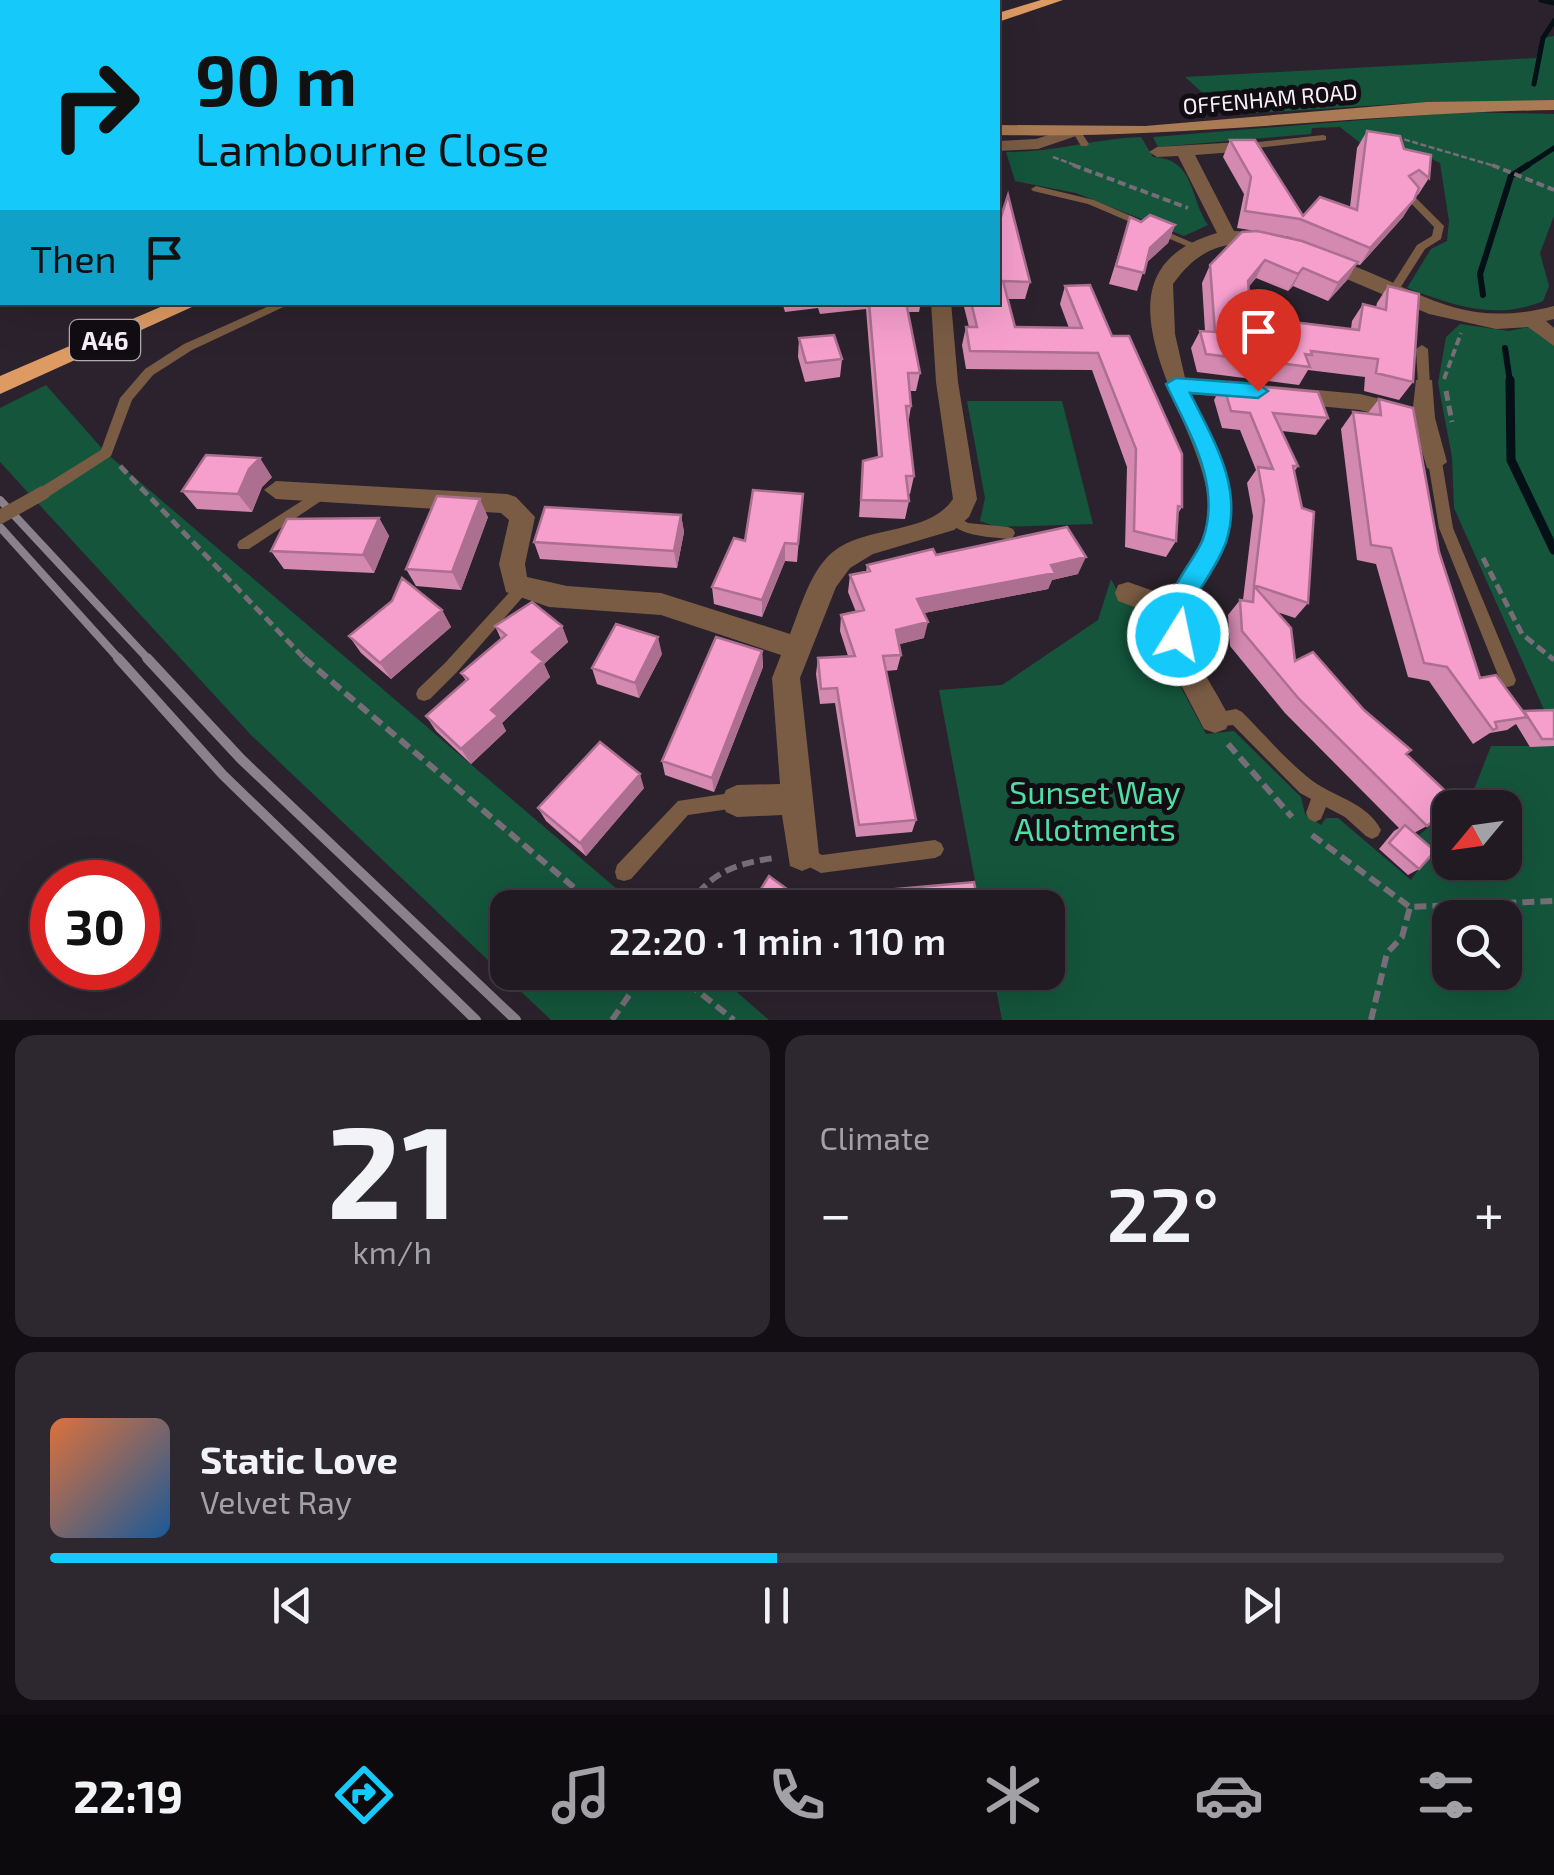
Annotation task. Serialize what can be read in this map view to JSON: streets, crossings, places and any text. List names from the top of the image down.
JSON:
{
  "streets": {
    "highway": ["A46"],
    "main road": ["OFFENHAM ROAD"]
  },
  "parks": ["Sunset Way Allotments"],
  "north": "bottom left",
  "page": {
    "turn": ["90 m", "Lambourne Close"],
    "then": "Then",
    "limit": "30",
    "trip": "22:20 · 1 min · 110 m",
    "tile": [
      ["21", "km/h"],
      "Climate"
    ],
    "heat": ["−", "22°", "+"],
    "song": ["Static Love", "Velvet Ray"],
    "tabs": "22:19"
  }
}
